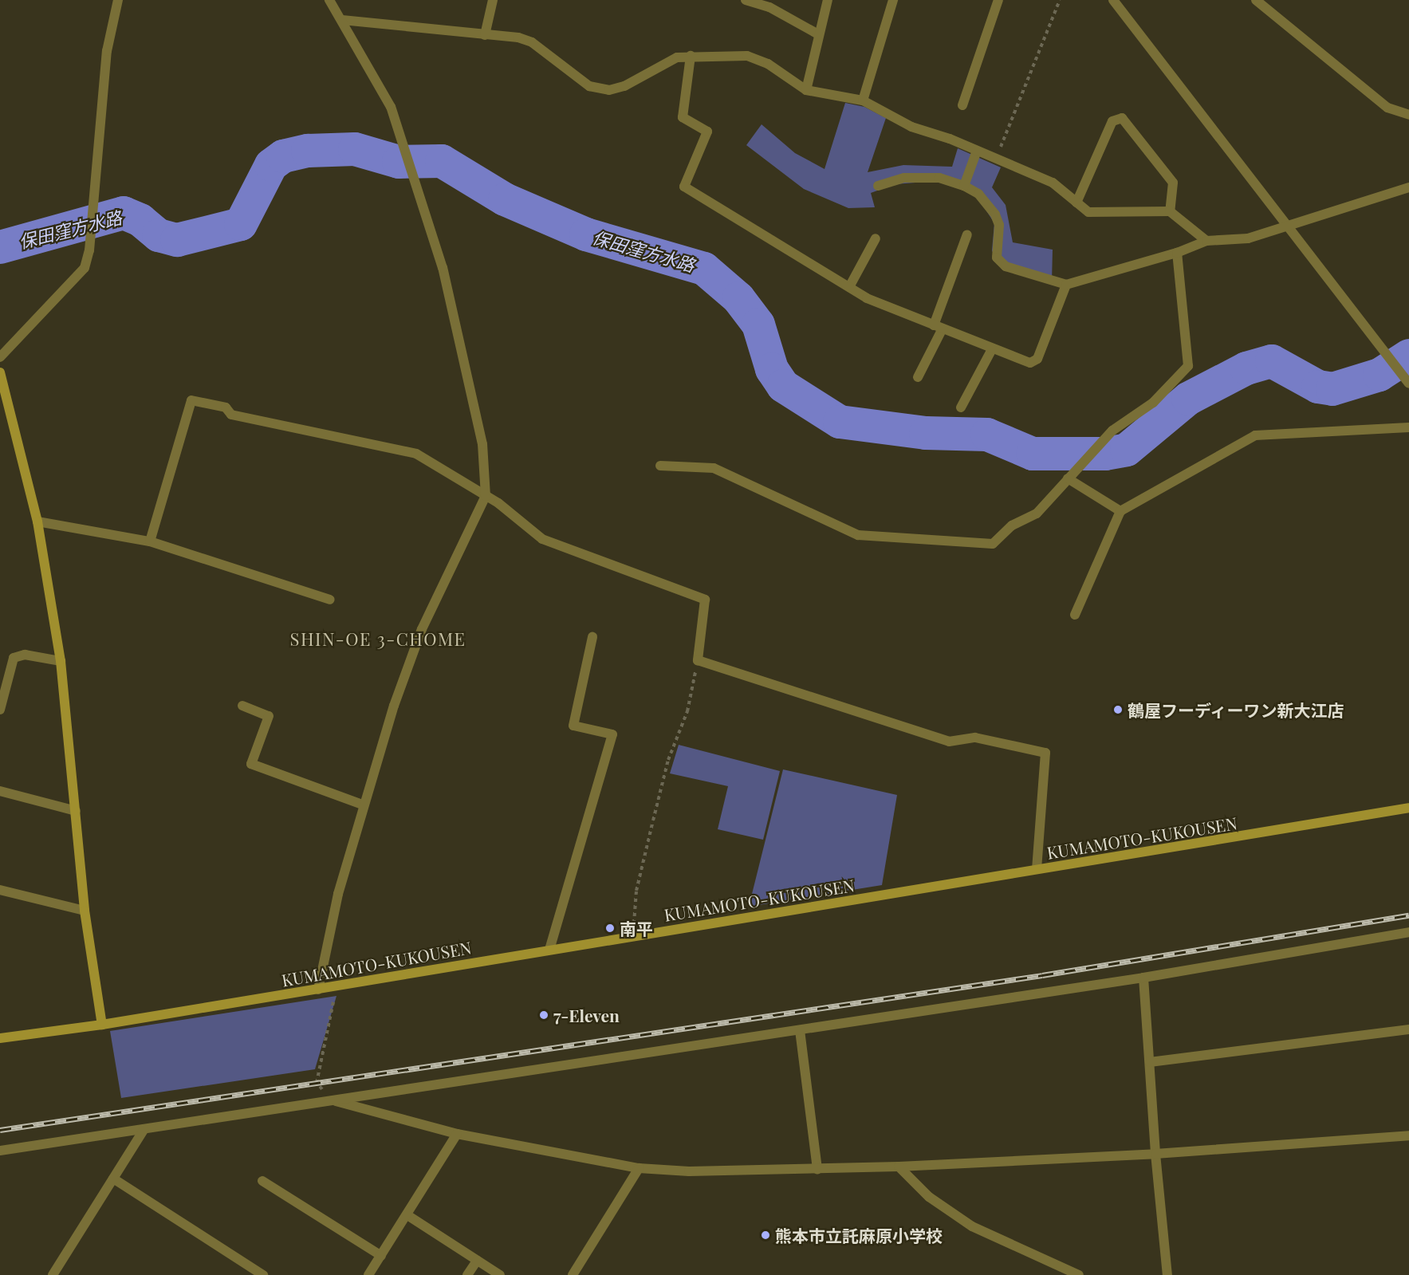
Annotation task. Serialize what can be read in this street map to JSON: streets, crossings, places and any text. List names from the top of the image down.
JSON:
{
  "streets": {
    "main road": ["KUMAMOTO-KUKOUSEN"]
  },
  "districts": ["SHIN-OE 3-CHOME"],
  "water": ["保田窪方水路"],
  "places": [
    "鶴屋フーディーワン新大江店",
    "南平",
    "7-Eleven",
    "熊本市立託麻原小学校"
  ]
}
